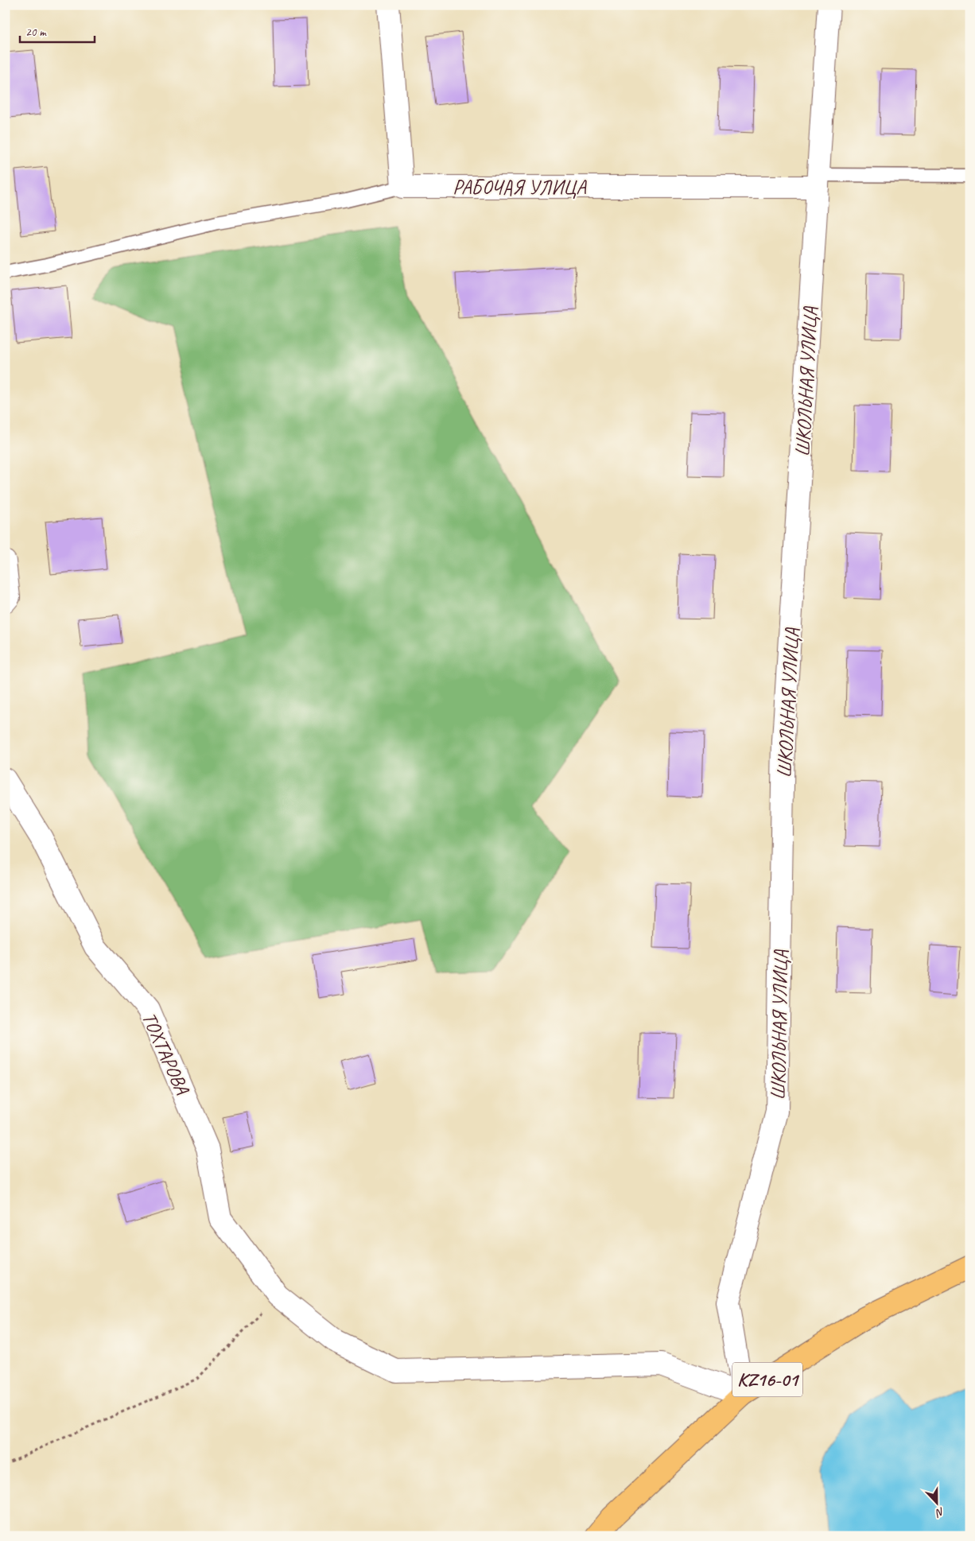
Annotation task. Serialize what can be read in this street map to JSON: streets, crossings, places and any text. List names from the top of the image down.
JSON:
{
  "streets": {
    "main road": ["KZ16-01"],
    "street": ["РАБОЧАЯ УЛИЦА", "ШКОЛЬНАЯ УЛИЦА", "ТОХТАРОВА"]
  },
  "crossings": [
    ["РАБОЧАЯ УЛИЦА", "ШКОЛЬНАЯ УЛИЦА"],
    ["ШКОЛЬНАЯ УЛИЦА", "ТОХТАРОВА"],
    ["ШКОЛЬНАЯ УЛИЦА", "KZ16-01"],
    ["ТОХТАРОВА", "KZ16-01"]
  ],
  "scale_bar": "20 m",
  "north": "bottom"
}
